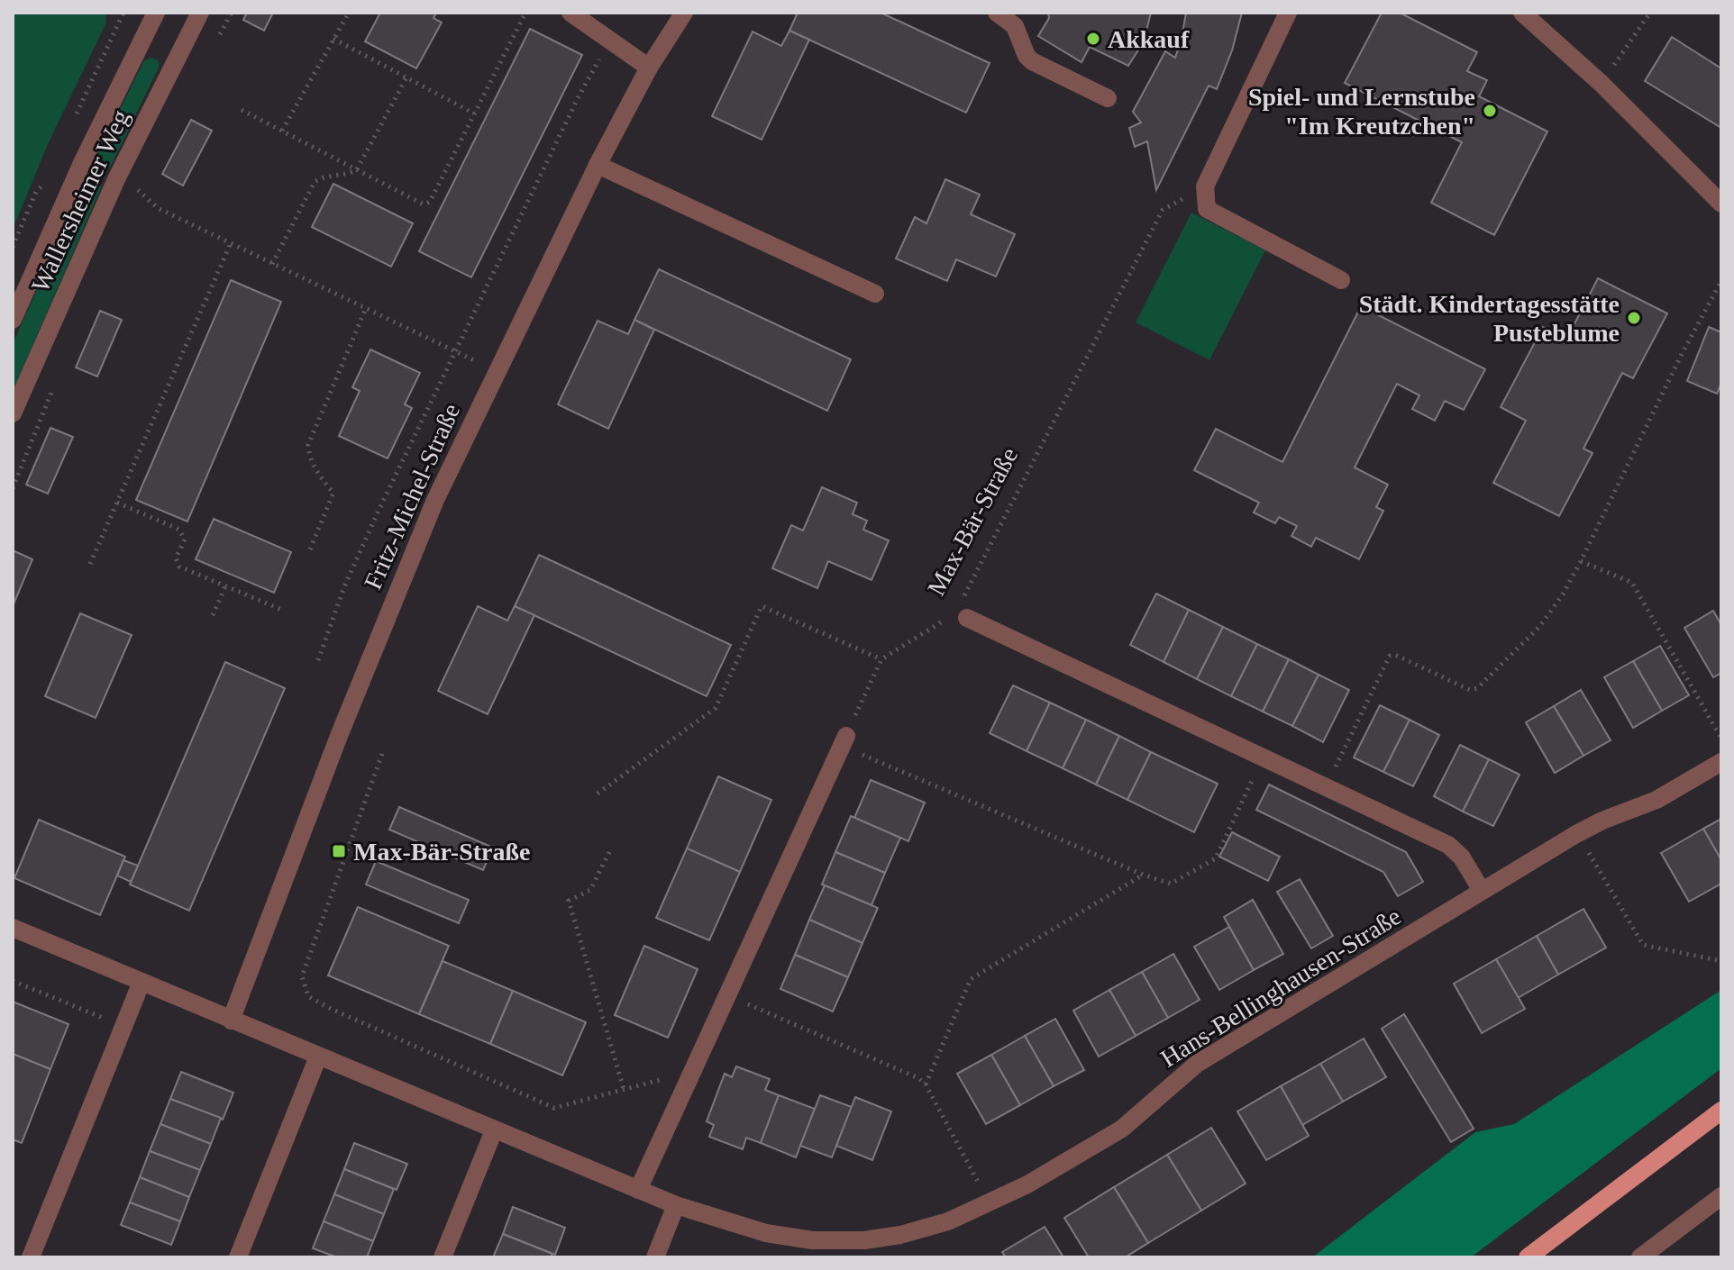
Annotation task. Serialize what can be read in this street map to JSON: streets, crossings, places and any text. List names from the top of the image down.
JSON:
{
  "streets": {
    "street": [
      "Wallersheimer Weg",
      "Fritz-Michel-Straße",
      "Max-Bär-Straße",
      "Hans-Bellinghausen-Straße"
    ]
  },
  "crossings": [
    ["Fritz-Michel-Straße", "Hans-Bellinghausen-Straße"],
    ["Max-Bär-Straße", "Hans-Bellinghausen-Straße"]
  ],
  "places": {
    "other": ["Akkauf", "Spiel- und Lernstube \"Im Kreutzchen\"", "Städt. Kindertagesstätte Pusteblume"],
    "transit": ["Max-Bär-Straße"]
  }
}
